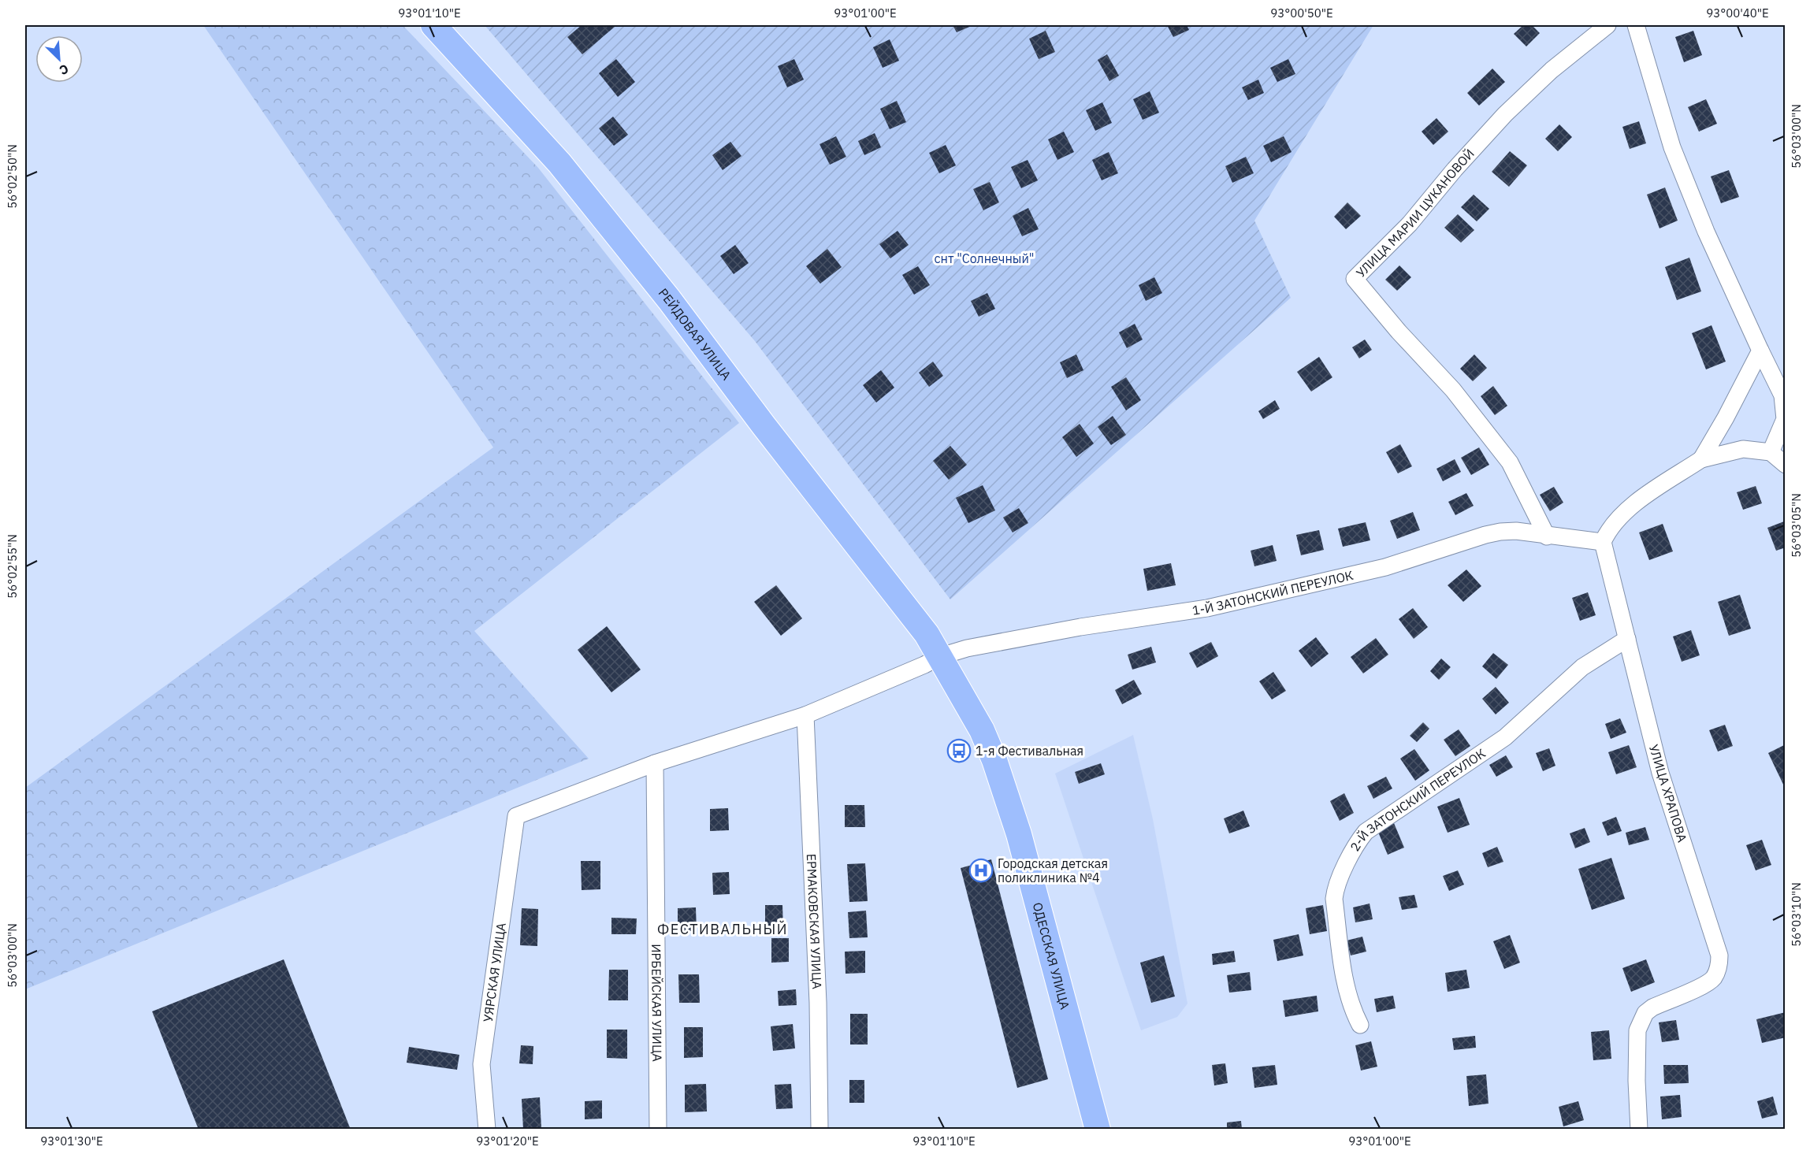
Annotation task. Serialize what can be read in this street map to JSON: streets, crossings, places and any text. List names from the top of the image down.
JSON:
{
  "streets": {
    "main road": ["РЕЙДОВАЯ УЛИЦА", "ОДЕССКАЯ УЛИЦА"],
    "street": [
      "УЛИЦА МАРИИ ЦУКАНОВОЙ",
      "1-Й ЗАТОНСКИЙ ПЕРЕУЛОК",
      "УЛИЦА ХРАПОВА",
      "2-Й ЗАТОНСКИЙ ПЕРЕУЛОК",
      "ЕРМАКОВСКАЯ УЛИЦА",
      "УЯРСКАЯ УЛИЦА",
      "ИРБЕЙСКАЯ УЛИЦА"
    ]
  },
  "crossings": [
    ["УЛИЦА МАРИИ ЦУКАНОВОЙ", "1-Й ЗАТОНСКИЙ ПЕРЕУЛОК"],
    ["РЕЙДОВАЯ УЛИЦА", "1-Й ЗАТОНСКИЙ ПЕРЕУЛОК"],
    ["РЕЙДОВАЯ УЛИЦА", "ОДЕССКАЯ УЛИЦА"],
    ["1-Й ЗАТОНСКИЙ ПЕРЕУЛОК", "УЛИЦА ХРАПОВА"],
    ["1-Й ЗАТОНСКИЙ ПЕРЕУЛОК", "ЕРМАКОВСКАЯ УЛИЦА"],
    ["1-Й ЗАТОНСКИЙ ПЕРЕУЛОК", "ОДЕССКАЯ УЛИЦА"],
    ["1-Й ЗАТОНСКИЙ ПЕРЕУЛОК", "УЯРСКАЯ УЛИЦА"],
    ["1-Й ЗАТОНСКИЙ ПЕРЕУЛОК", "ИРБЕЙСКАЯ УЛИЦА"],
    ["УЛИЦА ХРАПОВА", "2-Й ЗАТОНСКИЙ ПЕРЕУЛОК"]
  ],
  "districts": ["ФЕСТИВАЛЬНЫЙ"],
  "parks": ["снт \"Солнечный\""],
  "places": {
    "bus stop": ["1-я Фестивальная"],
    "hospital": ["Городская детская поликлиника №4"]
  },
  "north": "bottom right",
  "coordinates": [
    "93°01'10\"E",
    "93°01'00\"E",
    "93°00'50\"E",
    "93°00'40\"E",
    "56°03'00\"N",
    "56°02'50\"N",
    "56°03'05\"N",
    "56°02'55\"N",
    "56°03'10\"N",
    "93°01'30\"E",
    "93°01'20\"E"
  ]
}
